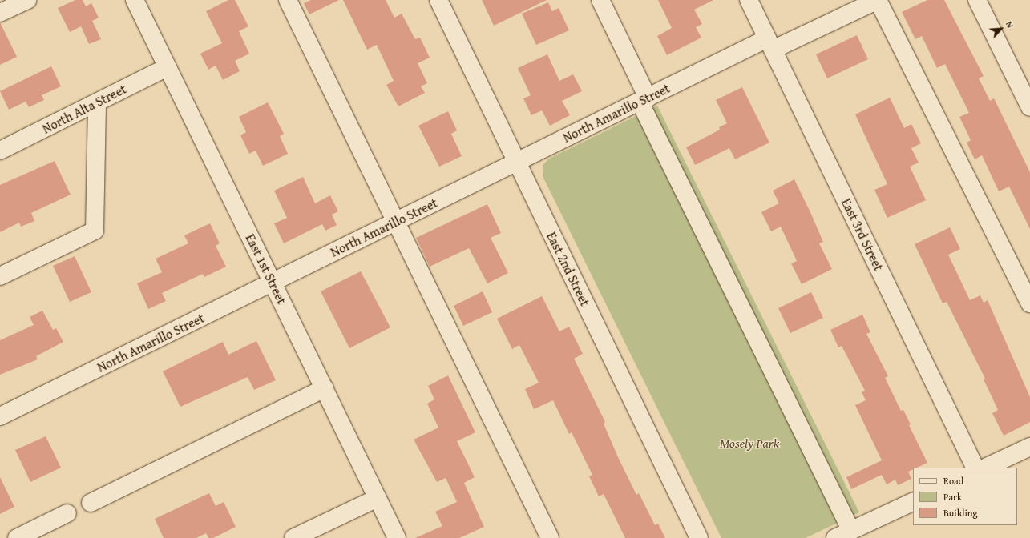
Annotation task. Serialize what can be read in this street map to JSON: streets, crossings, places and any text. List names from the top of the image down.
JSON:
{
  "streets": {
    "street": [
      "North Alta Street",
      "North Amarillo Street",
      "East 3rd Street",
      "East 1st Street",
      "East 2nd Street"
    ]
  },
  "crossings": [
    ["North Alta Street", "East 1st Street"],
    ["North Amarillo Street", "East 3rd Street"],
    ["North Amarillo Street", "East 1st Street"],
    ["North Amarillo Street", "East 2nd Street"]
  ],
  "parks": ["Mosely Park"],
  "legend": ["Road", "Park", "Building"],
  "north": "top right"
}
